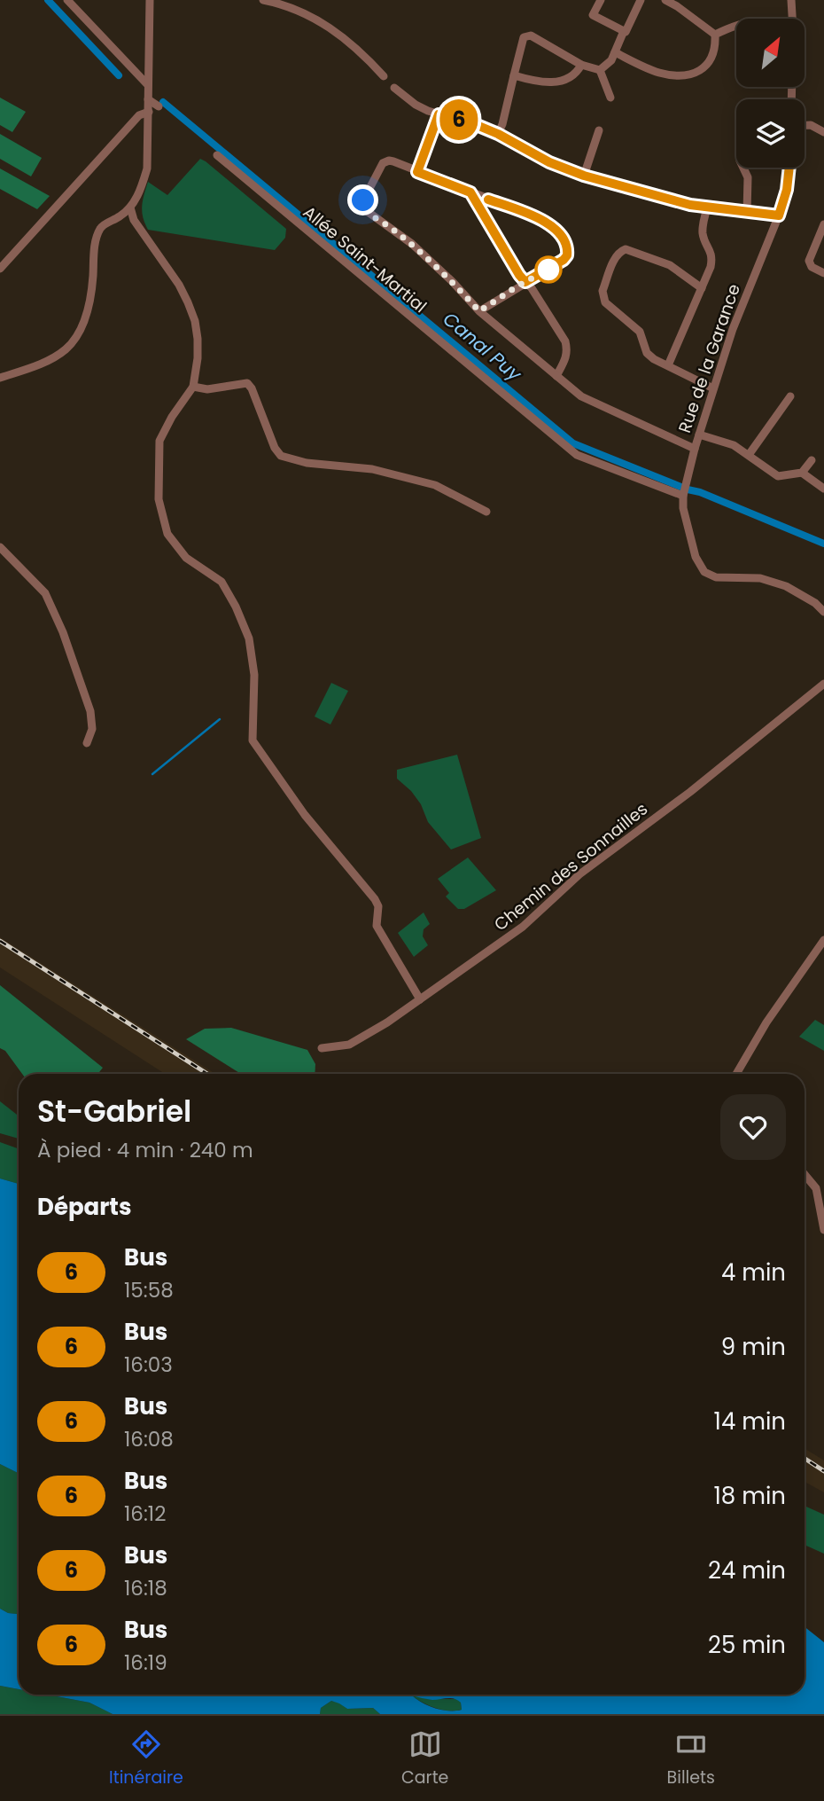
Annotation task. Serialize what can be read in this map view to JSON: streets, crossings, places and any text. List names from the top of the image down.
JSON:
{
  "streets": {
    "street": ["Allée Saint-Martial", "Rue de la Garance", "Chemin des Sonnailles"]
  },
  "crossings": [
    ["Allée Saint-Martial", "Rue de la Garance"]
  ],
  "water": ["Canal Puy"],
  "lines": ["bus line 6"],
  "north": "top right",
  "page": {
    "on_map": "6",
    "heading": [
      ["St-Gabriel", "À pied · 4 min · 240 m"],
      "Départs"
    ],
    "list": [
      {
        "mark": "6",
        "name": "Bus",
        "note": "15:58",
        "value": "4 min"
      },
      {
        "mark": "6",
        "name": "Bus",
        "note": "16:03",
        "value": "9 min"
      },
      {
        "mark": "6",
        "name": "Bus",
        "note": "16:08",
        "value": "14 min"
      },
      {
        "mark": "6",
        "name": "Bus",
        "note": "16:12",
        "value": "18 min"
      },
      {
        "mark": "6",
        "name": "Bus",
        "note": "16:18",
        "value": "24 min"
      },
      {
        "mark": "6",
        "name": "Bus",
        "note": "16:19",
        "value": "25 min"
      }
    ],
    "tabs": ["Itinéraire", "Carte", "Billets"]
  }
}
